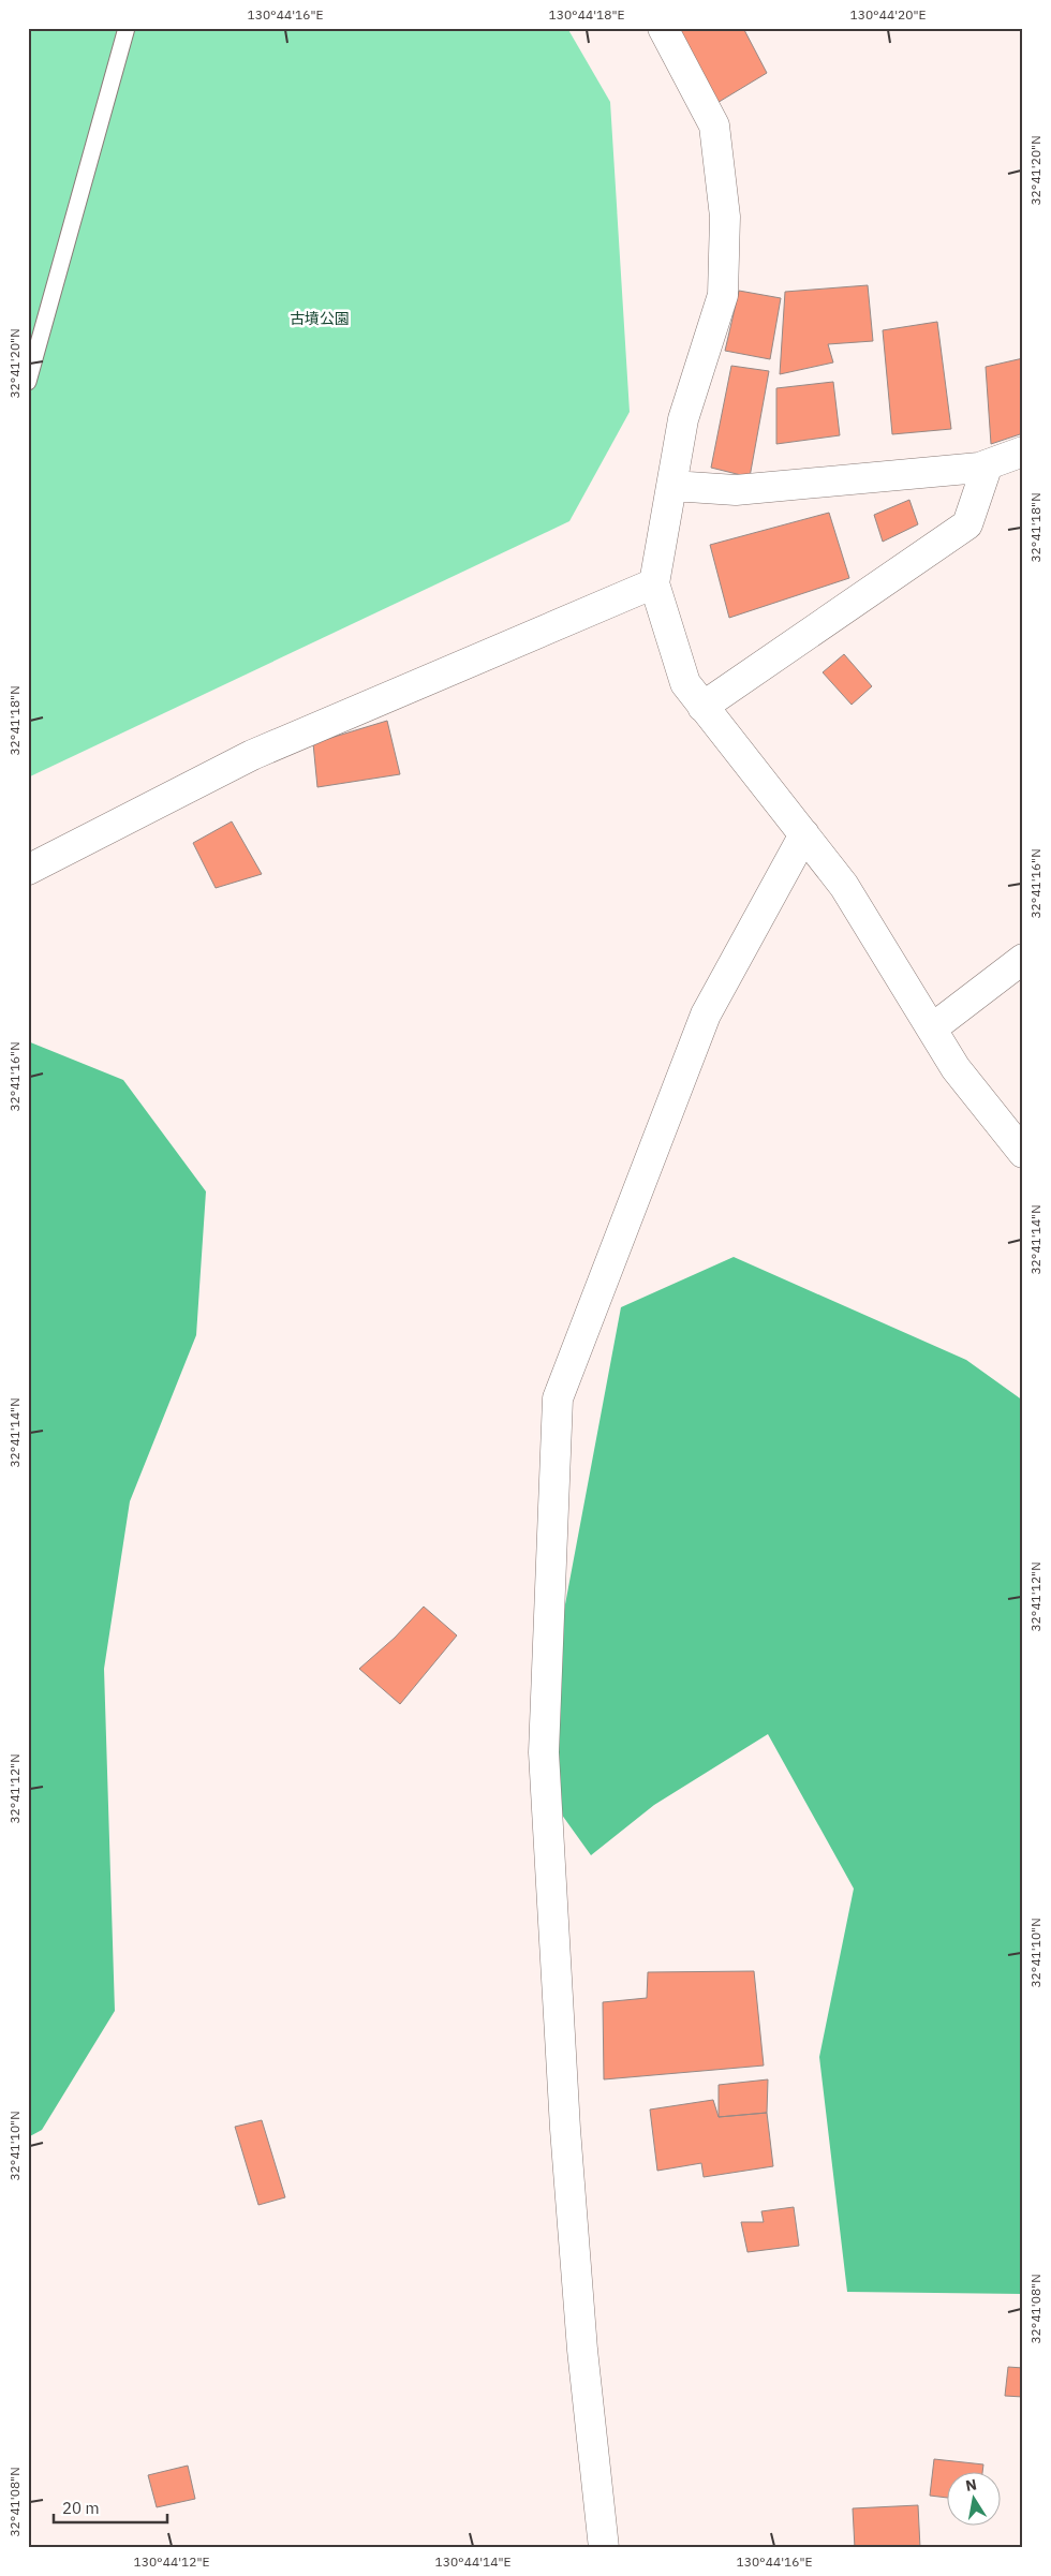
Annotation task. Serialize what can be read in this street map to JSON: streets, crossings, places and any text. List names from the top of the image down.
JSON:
{
  "parks": ["古墳公園"],
  "scale_bar": "20 m",
  "north": "top",
  "coordinates": [
    "130°44'16\"E",
    "130°44'18\"E",
    "130°44'20\"E",
    "32°41'20\"N",
    "32°41'18\"N",
    "32°41'16\"N",
    "32°41'14\"N",
    "32°41'12\"N",
    "32°41'10\"N",
    "32°41'08\"N",
    "130°44'12\"E",
    "130°44'14\"E"
  ]
}
